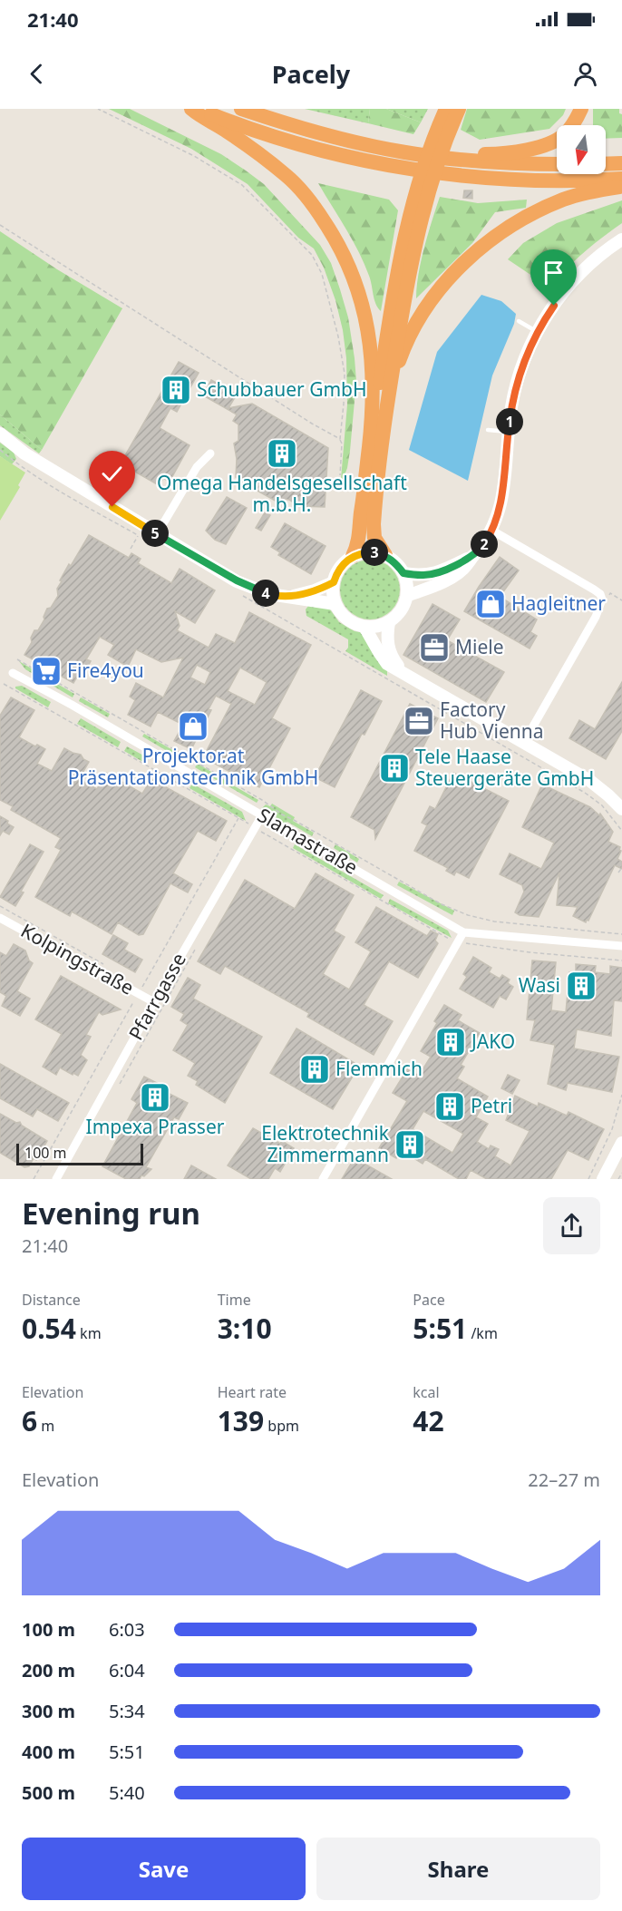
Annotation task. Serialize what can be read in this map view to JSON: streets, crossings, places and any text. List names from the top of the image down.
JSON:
{
  "streets": {
    "street": ["Slamastraße", "Kolpingstraße", "Pfarrgasse"]
  },
  "crossings": [
    ["Slamastraße", "Pfarrgasse"],
    ["Kolpingstraße", "Pfarrgasse"]
  ],
  "places": {
    "building": [
      "Schubbauer GmbH",
      "Omega Handelsgesellschaft m.b.H.",
      "Tele Haase Steuergeräte GmbH",
      "Wasi",
      "JAKO",
      "Flemmich",
      "Impexa Prasser",
      "Petri",
      "Elektrotechnik Zimmermann"
    ],
    "shop": ["Hagleitner", "Projektor.at Präsentationstechnik GmbH"],
    "office": ["Miele", "Factory Hub Vienna"],
    "supermarket": ["Fire4you"]
  },
  "scale_bar": "100 m",
  "north": "bottom",
  "page": {
    "status": "21:40",
    "header": "Pacely",
    "pins": [
      "1",
      "5",
      "2",
      "3",
      "4"
    ],
    "scale": "100 m",
    "heading": ["Evening run", "21:40"],
    "stats": [
      ["Distance", "0.54 km"],
      ["Time", "3:10"],
      ["Pace", "5:51 /km"],
      ["Elevation", "6 m"],
      ["Heart rate", "139 bpm"],
      ["kcal", "42"]
    ],
    "chart": ["Elevation", "22–27 m"],
    "list": [
      {
        "name": "100 m",
        "note": "6:03"
      },
      {
        "name": "200 m",
        "note": "6:04"
      },
      {
        "name": "300 m",
        "note": "5:34"
      },
      {
        "name": "400 m",
        "note": "5:51"
      },
      {
        "name": "500 m",
        "note": "5:40"
      }
    ],
    "buttons": ["Save", "Share"]
  }
}
